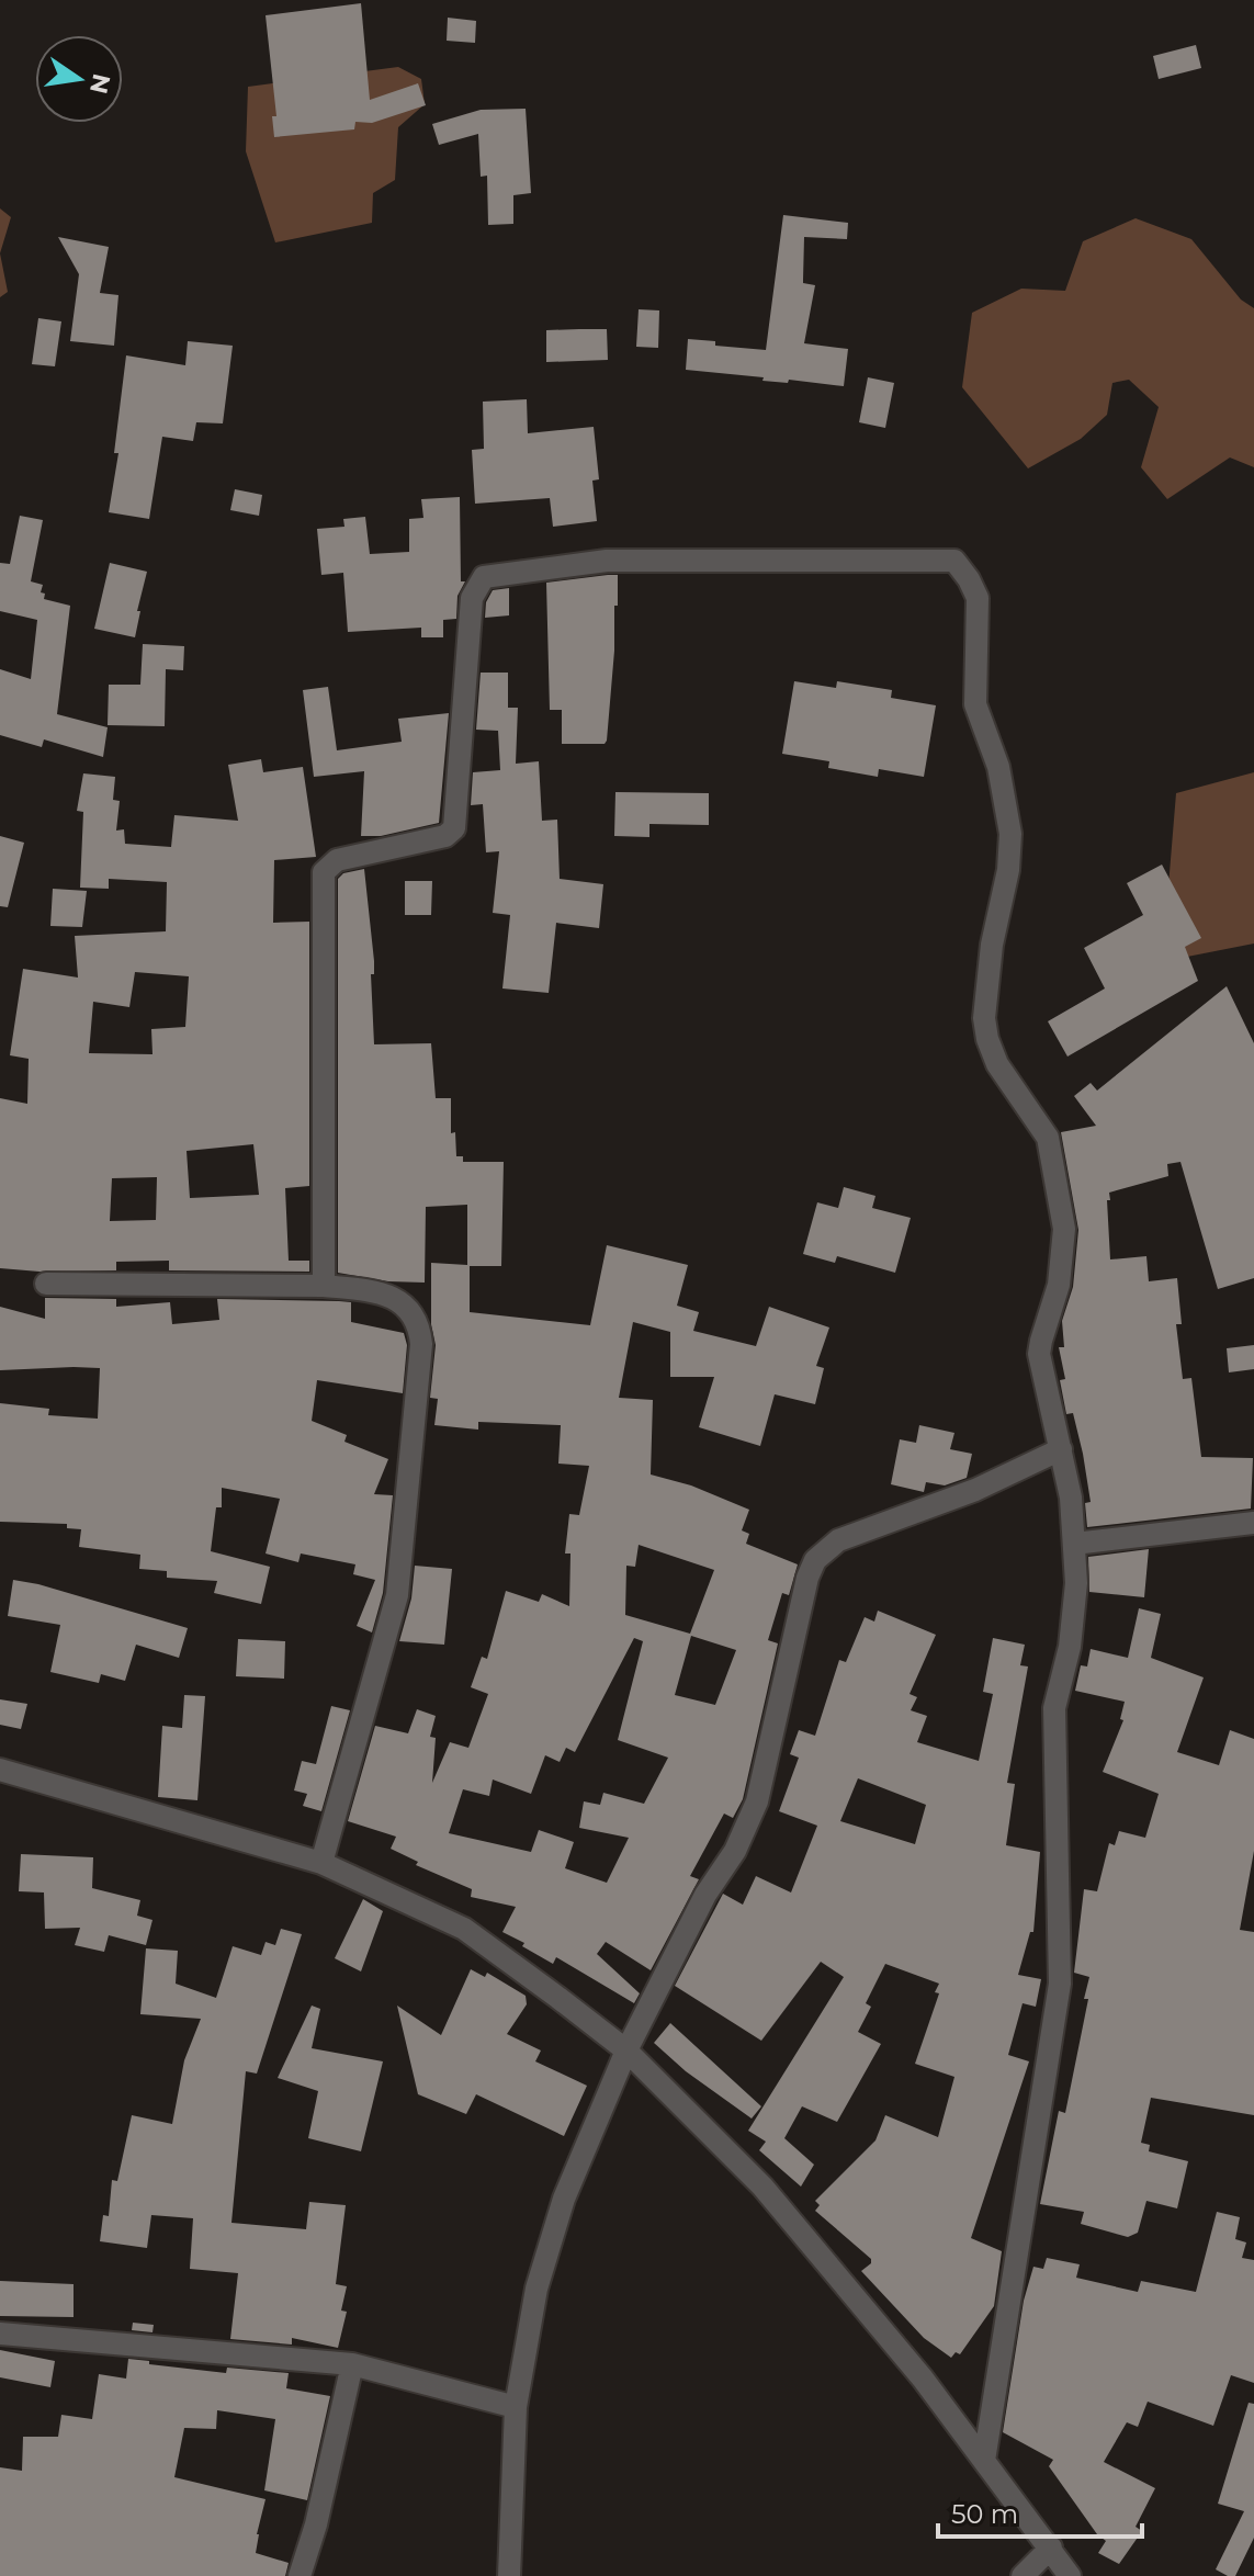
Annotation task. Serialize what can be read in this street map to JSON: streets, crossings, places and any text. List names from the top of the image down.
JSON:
{
  "scale_bar": "50 m",
  "north": "right"
}
